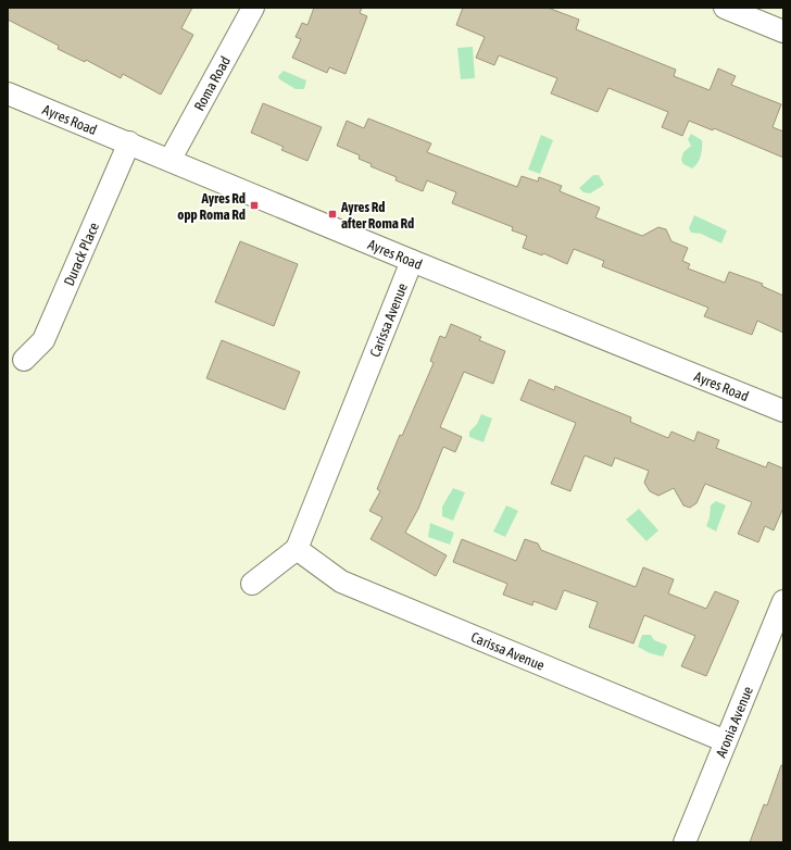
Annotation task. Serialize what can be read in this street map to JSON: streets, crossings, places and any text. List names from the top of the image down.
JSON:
{
  "streets": {
    "street": [
      "Roma Road",
      "Ayres Road",
      "Durack Place",
      "Carissa Avenue",
      "Aronia Avenue"
    ]
  },
  "crossings": [
    ["Roma Road", "Ayres Road"],
    ["Ayres Road", "Durack Place"],
    ["Ayres Road", "Carissa Avenue"],
    ["Carissa Avenue", "Aronia Avenue"]
  ],
  "places": {
    "transit": ["Ayres Rd opp Roma Rd", "Ayres Rd after Roma Rd"]
  }
}
